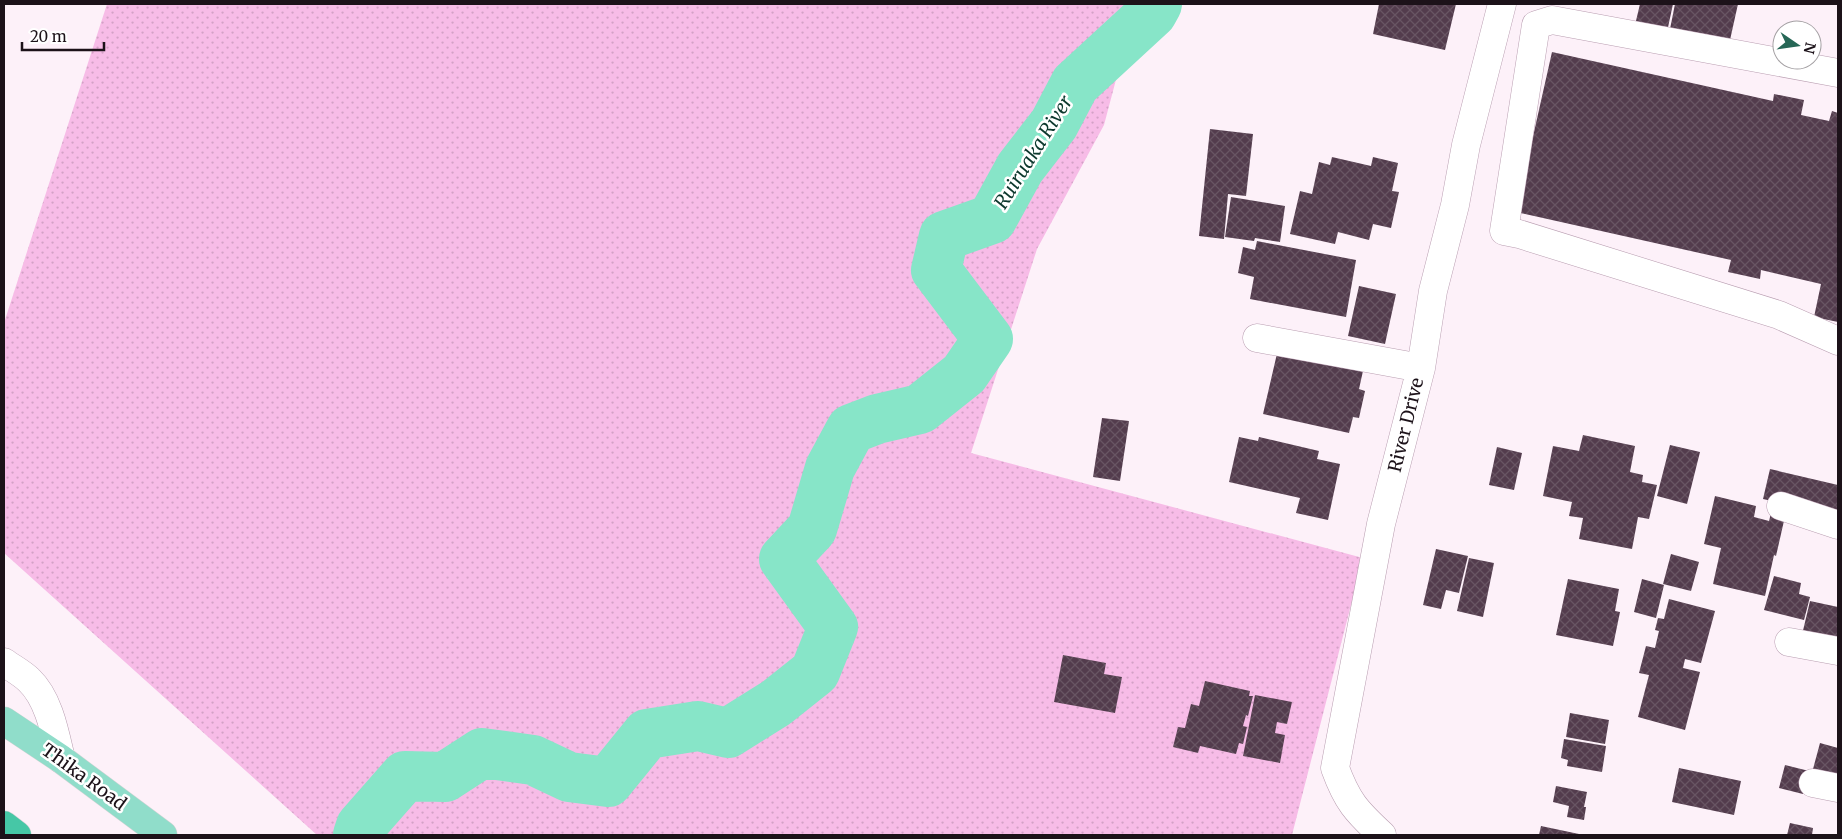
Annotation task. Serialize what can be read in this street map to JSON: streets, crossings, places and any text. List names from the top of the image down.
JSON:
{
  "streets": {
    "main road": ["Thika Road"],
    "street": ["River Drive"]
  },
  "water": ["Ruiruaka River"],
  "scale_bar": "20 m",
  "north": "right"
}
